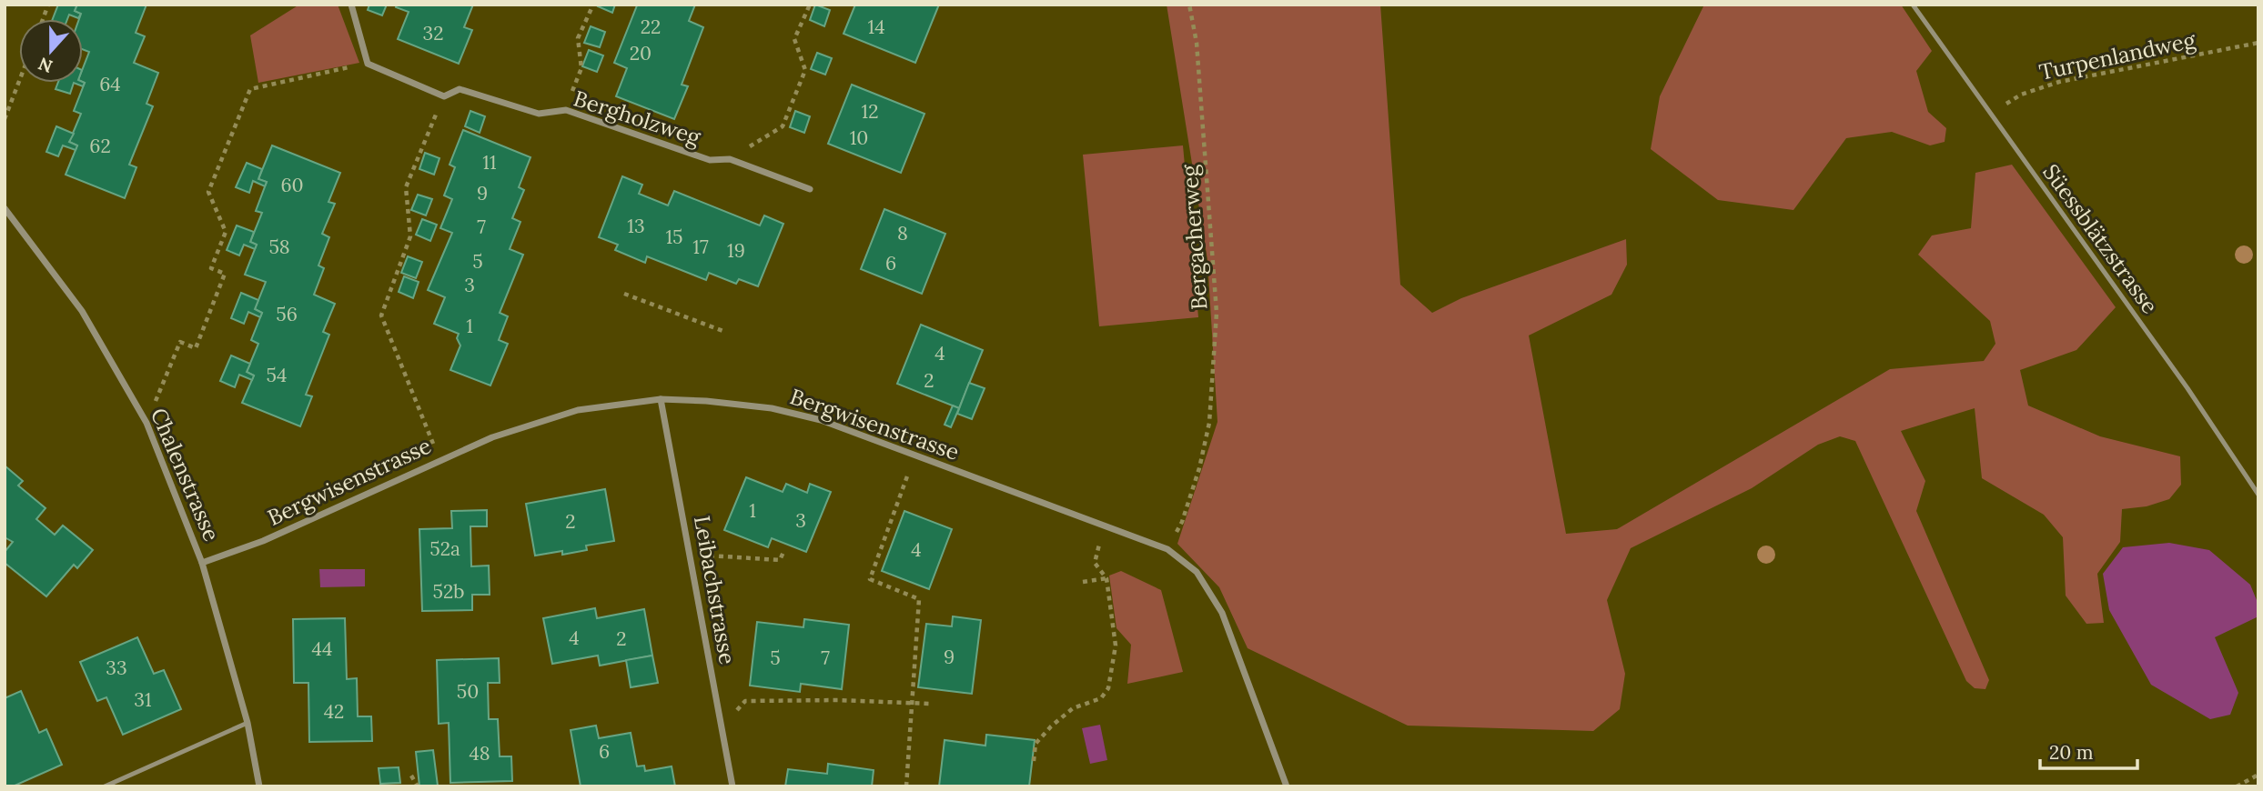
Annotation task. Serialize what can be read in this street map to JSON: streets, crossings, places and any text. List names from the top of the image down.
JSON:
{
  "streets": {
    "street": [
      "Bergholzweg",
      "Bergwisenstrasse",
      "Chalenstrasse",
      "Leibachstrasse"
    ],
    "lane": ["Süessblätzstrasse"],
    "path": ["Turpenlandweg", "Bergacherweg"]
  },
  "crossings": [
    ["Turpenlandweg", "Süessblätzstrasse"],
    ["Bergacherweg", "Bergwisenstrasse"],
    ["Bergwisenstrasse", "Chalenstrasse"],
    ["Bergwisenstrasse", "Leibachstrasse"]
  ],
  "house_numbers": [
    "22",
    "14",
    "32",
    "20",
    "64",
    "12",
    "10",
    "62",
    "11",
    "60",
    "9",
    "13",
    "7",
    "8",
    "15",
    "58",
    "17",
    "19",
    "5",
    "6",
    "3",
    "56",
    "1",
    "4",
    "54",
    "2",
    "1",
    "3",
    "2",
    "52a",
    "4",
    "52b",
    "4",
    "2",
    "44",
    "9",
    "5",
    "7",
    "33",
    "50",
    "31",
    "42",
    "6",
    "48"
  ],
  "scale_bar": "20 m",
  "north": "bottom"
}
